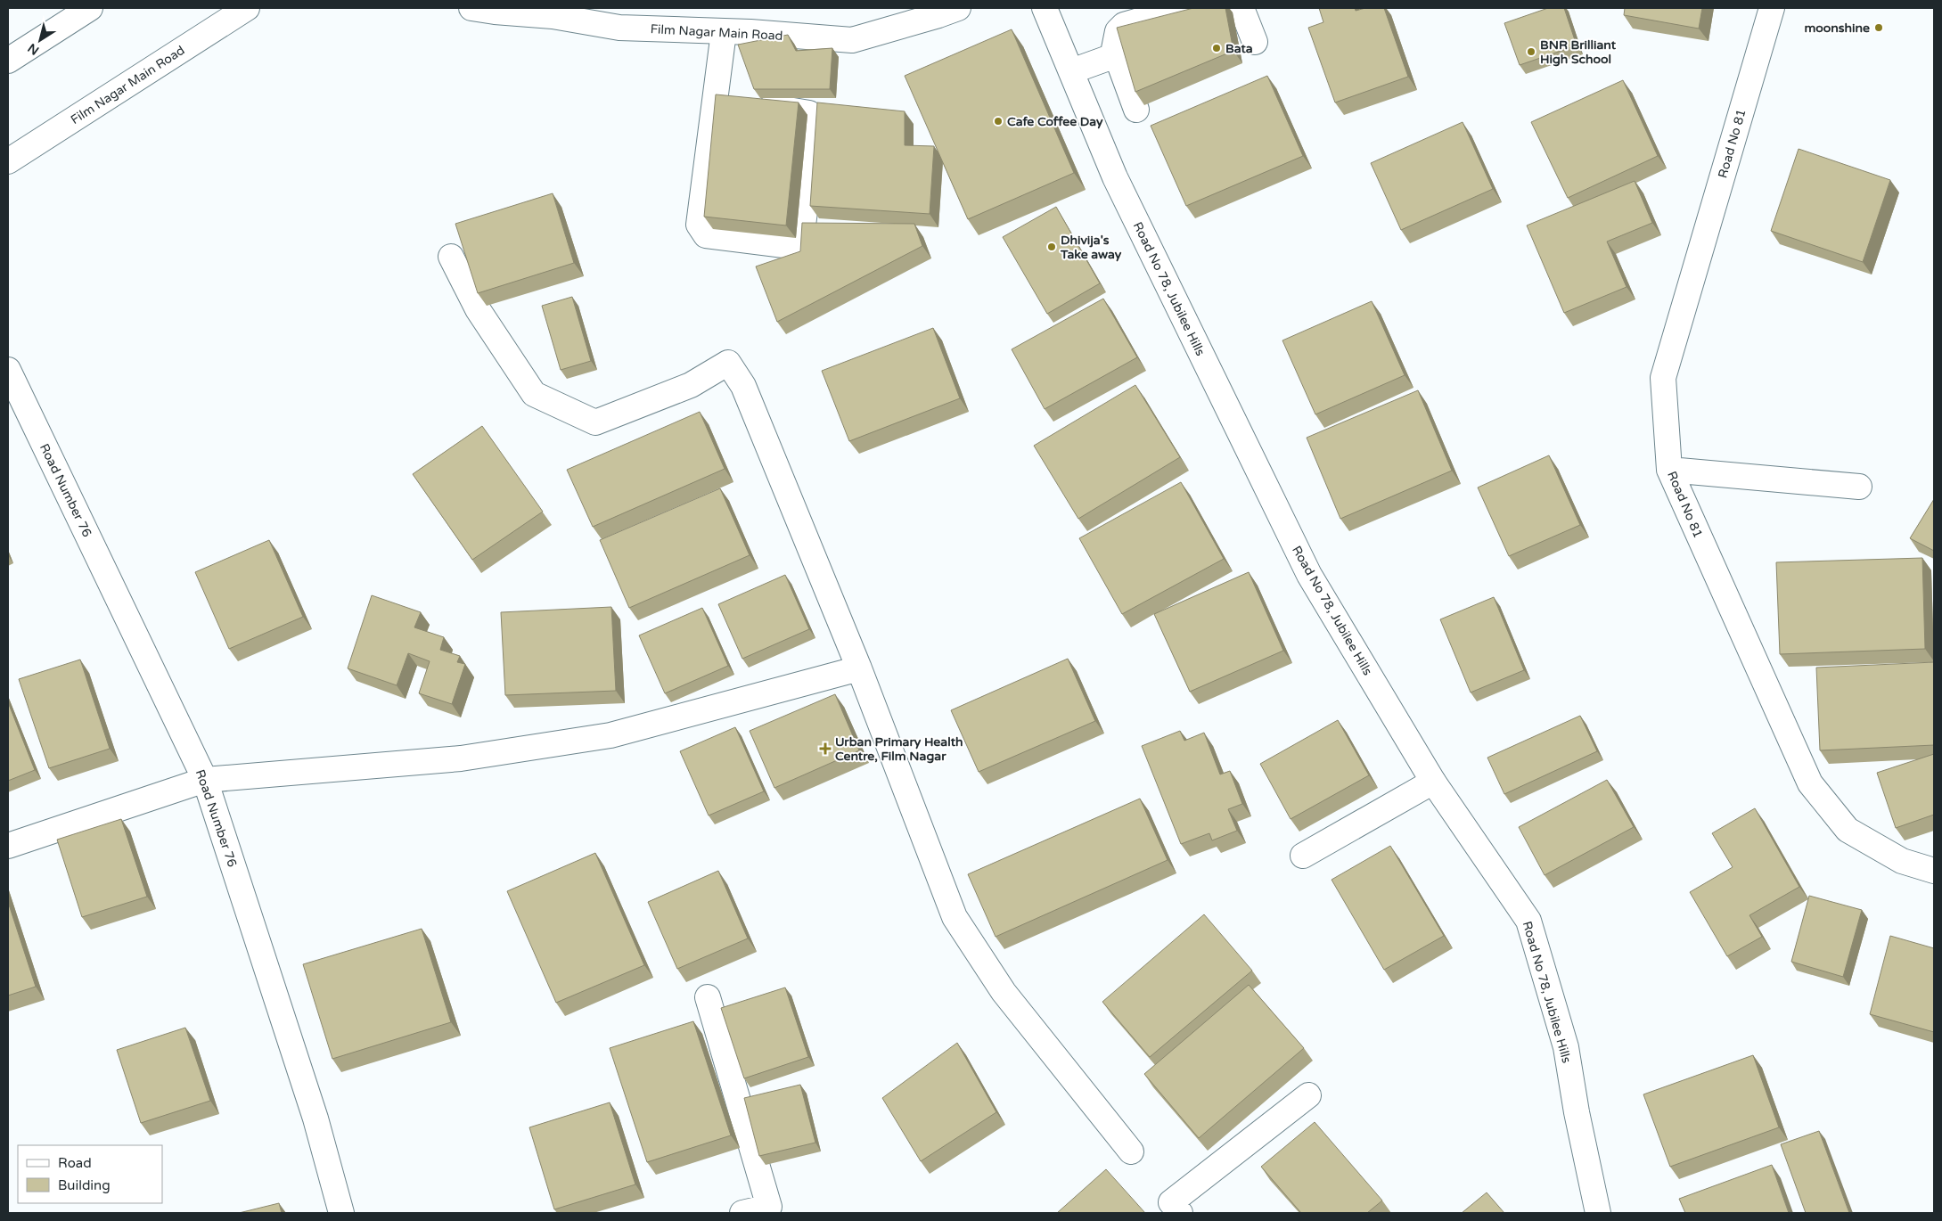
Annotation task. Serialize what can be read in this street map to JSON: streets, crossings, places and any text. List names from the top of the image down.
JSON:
{
  "streets": {
    "street": [
      "Film Nagar Main Road",
      "Road No 81",
      "Road No 78, Jubilee Hills",
      "Road Number 76"
    ]
  },
  "places": {
    "other": [
      "moonshine",
      "Bata",
      "BNR Brilliant High School",
      "Cafe Coffee Day",
      "Dhivija's Take away"
    ],
    "health": ["Urban Primary Health Centre, Film Nagar"]
  },
  "legend": ["Road", "Building"],
  "north": "bottom left"
}
